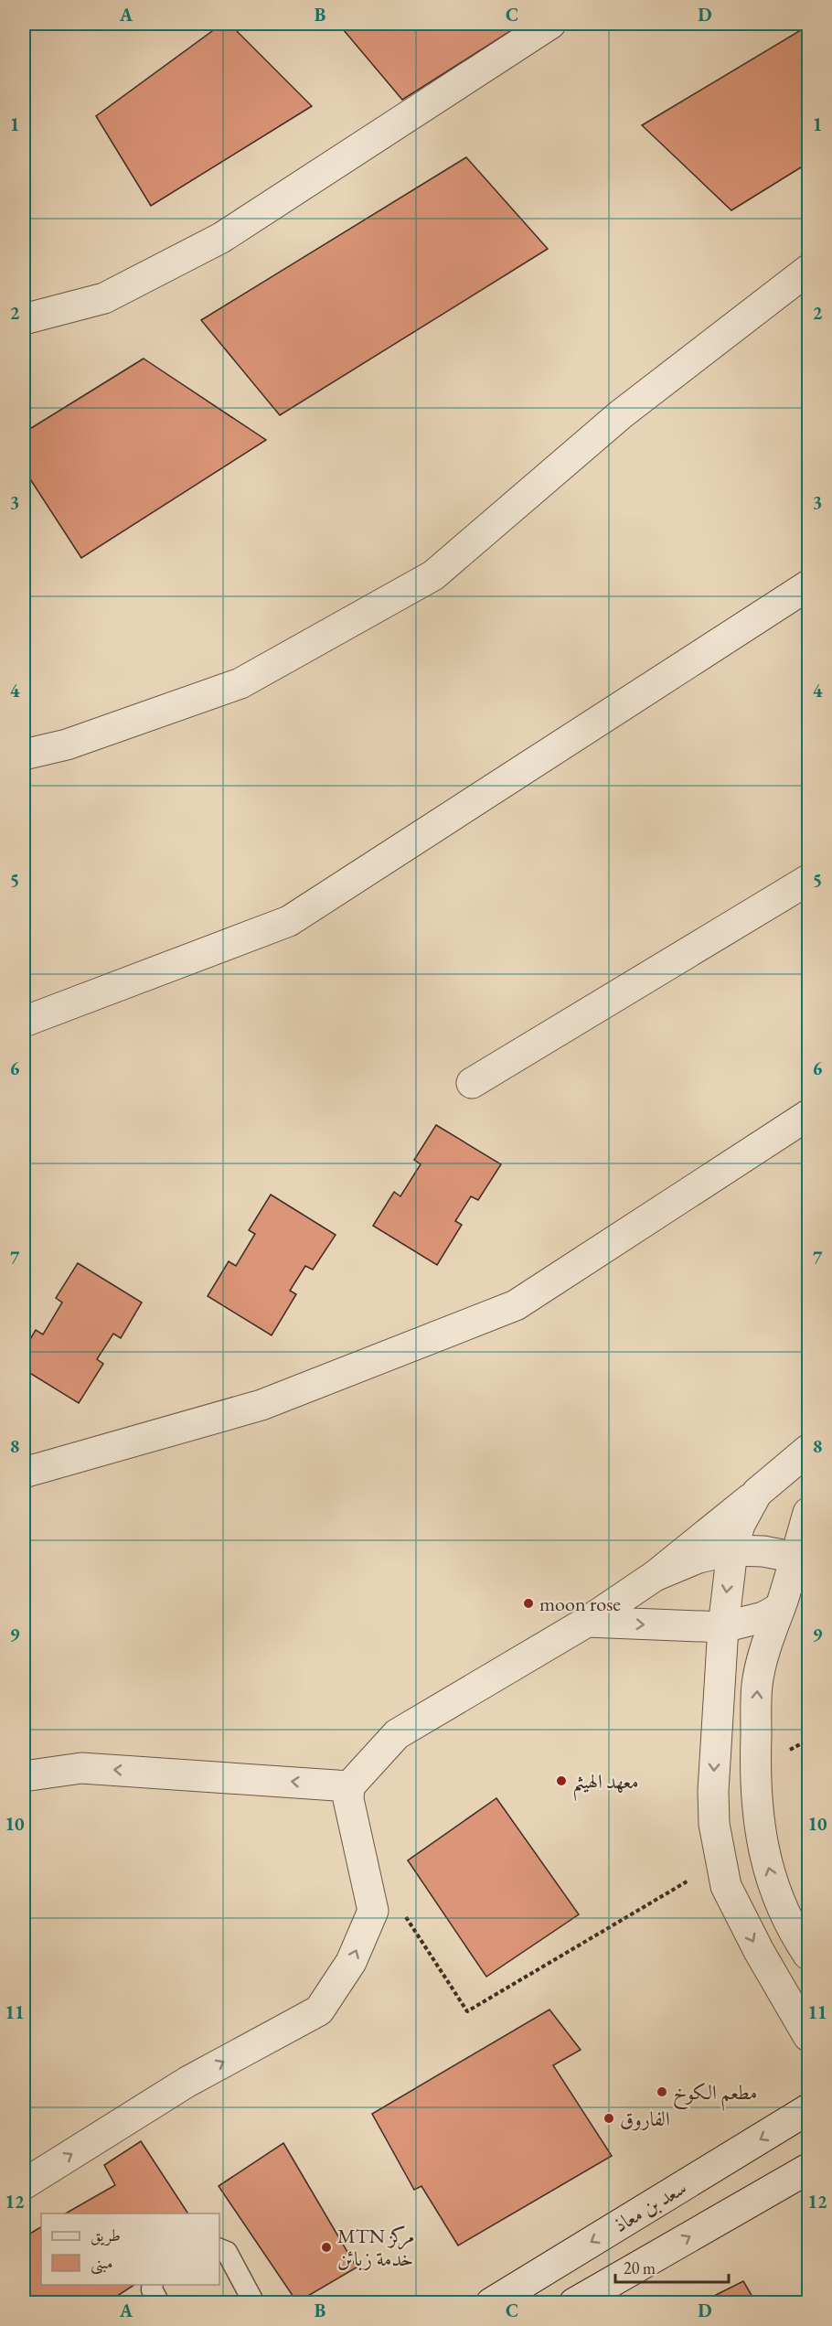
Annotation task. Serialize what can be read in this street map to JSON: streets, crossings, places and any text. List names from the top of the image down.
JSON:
{
  "streets": {
    "street": ["سعد بن معاذ"]
  },
  "places": [
    "moon rose",
    "معهد الهيثم",
    "مطعم الكوخ",
    "الفاروق",
    "MTN مركز خدمة زبائن"
  ],
  "legend": ["طريق", "مبنى"],
  "scale_bar": "20 m",
  "grid": {
    "columns": [
      "A",
      "B",
      "C",
      "D"
    ],
    "rows": [
      "1",
      "2",
      "3",
      "4",
      "5",
      "6",
      "7",
      "8",
      "9",
      "10",
      "11",
      "12"
    ]
  }
}
